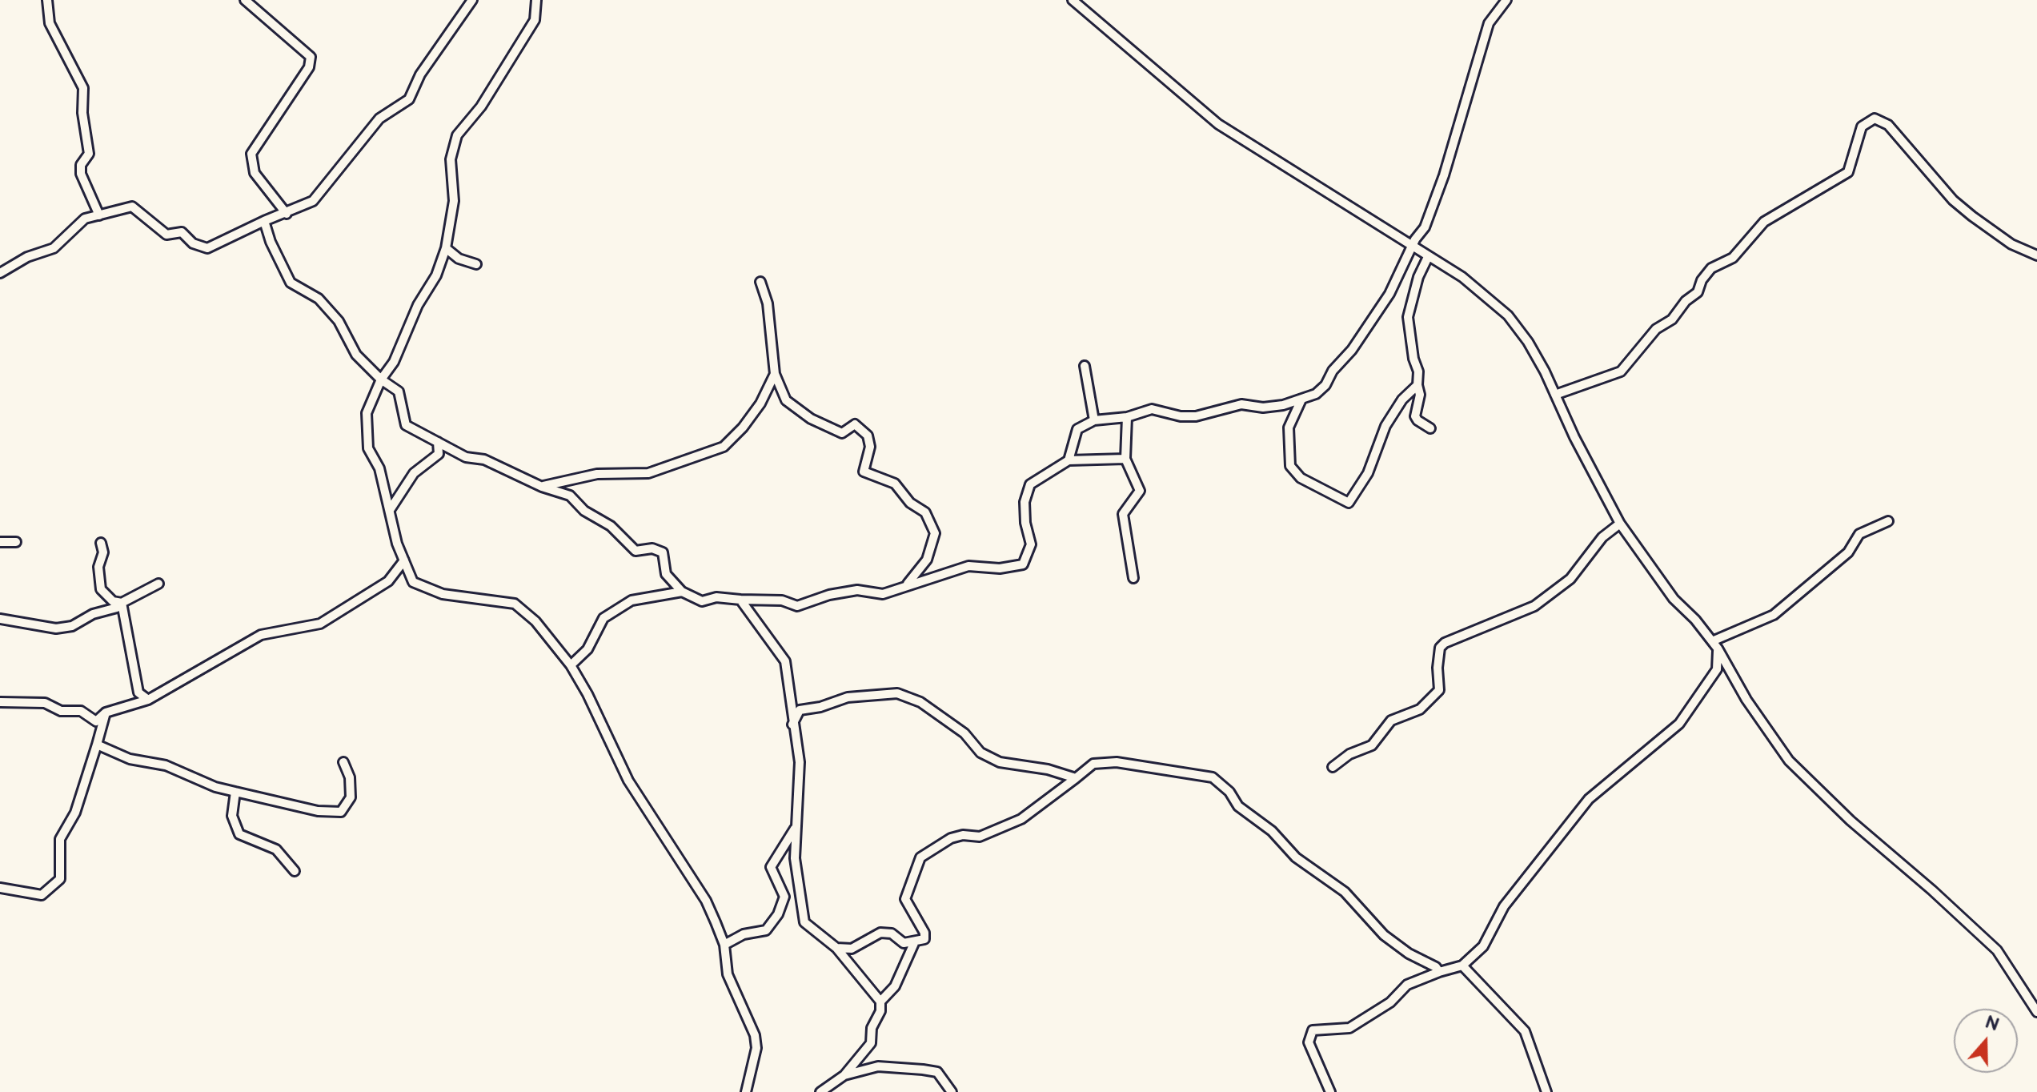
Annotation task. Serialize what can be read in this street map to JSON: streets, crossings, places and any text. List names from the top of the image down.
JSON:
{
  "north": "top"
}
